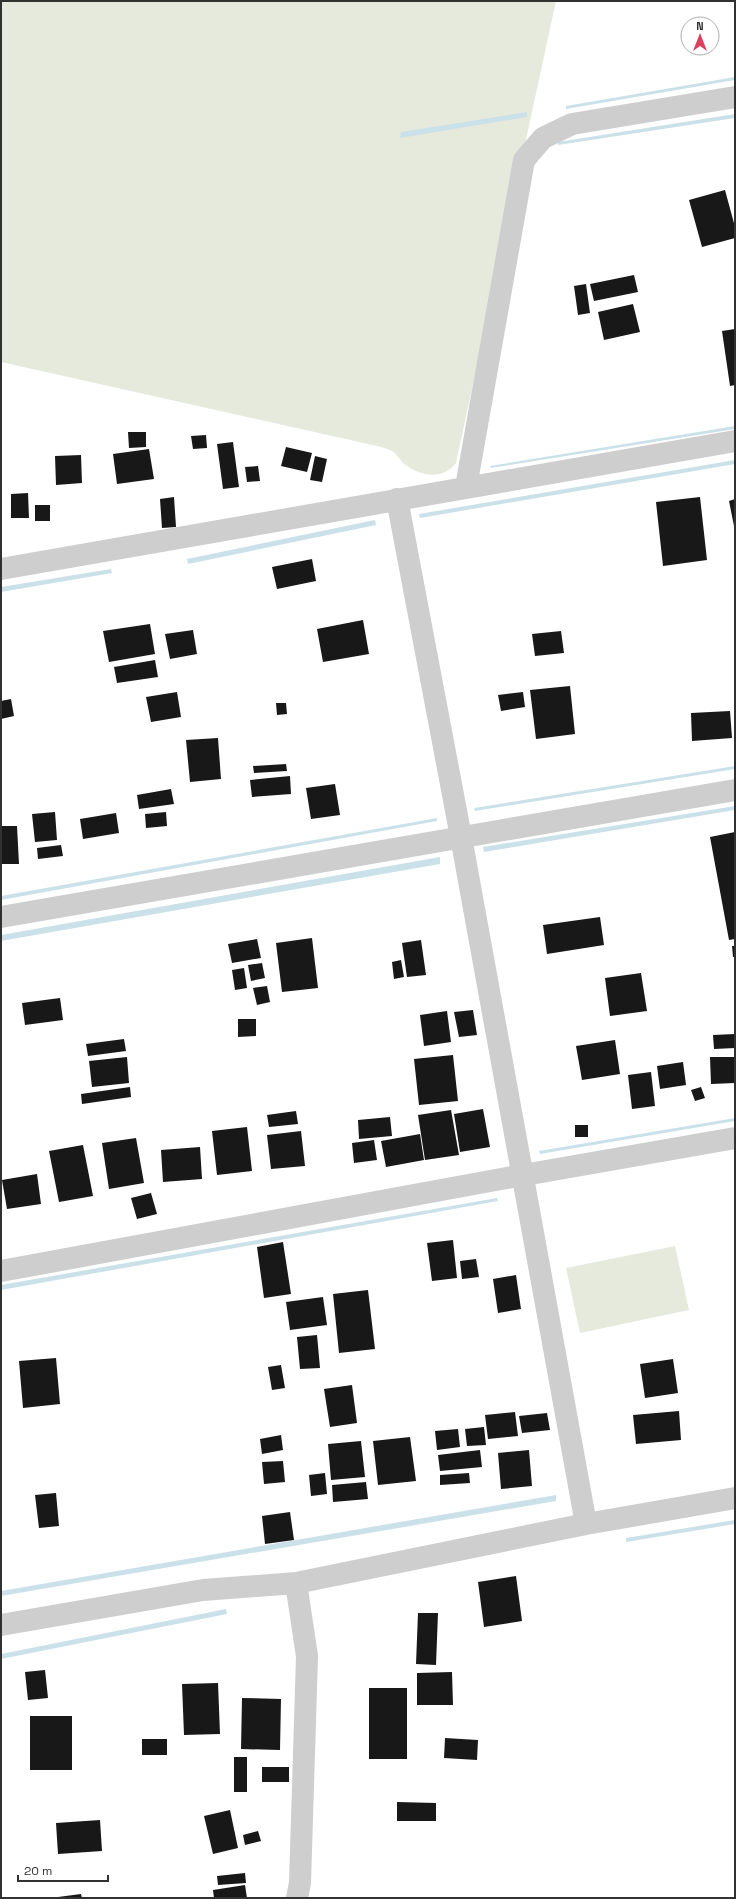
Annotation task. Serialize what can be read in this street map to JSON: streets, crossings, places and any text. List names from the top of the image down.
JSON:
{
  "scale_bar": "20 m",
  "north": "top"
}
